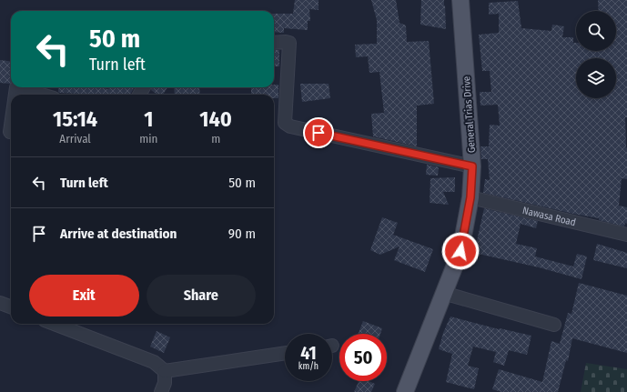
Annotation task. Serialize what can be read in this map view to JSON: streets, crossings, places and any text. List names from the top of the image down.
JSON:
{
  "streets": {
    "main road": ["General Trias Drive"],
    "street": ["Nawasa Road"]
  },
  "crossings": [
    ["General Trias Drive", "Nawasa Road"]
  ],
  "page": {
    "turn": ["50 m", "Turn left"],
    "eta": [
      "15:14",
      "Arrival",
      "1",
      "min",
      "140",
      "m"
    ],
    "list": [
      {
        "name": "Turn left",
        "value": "50 m"
      },
      {
        "name": "Arrive at destination",
        "value": "90 m"
      }
    ],
    "buttons": ["Exit", "Share"],
    "speed": "41 km/h",
    "limit": "50"
  }
}
